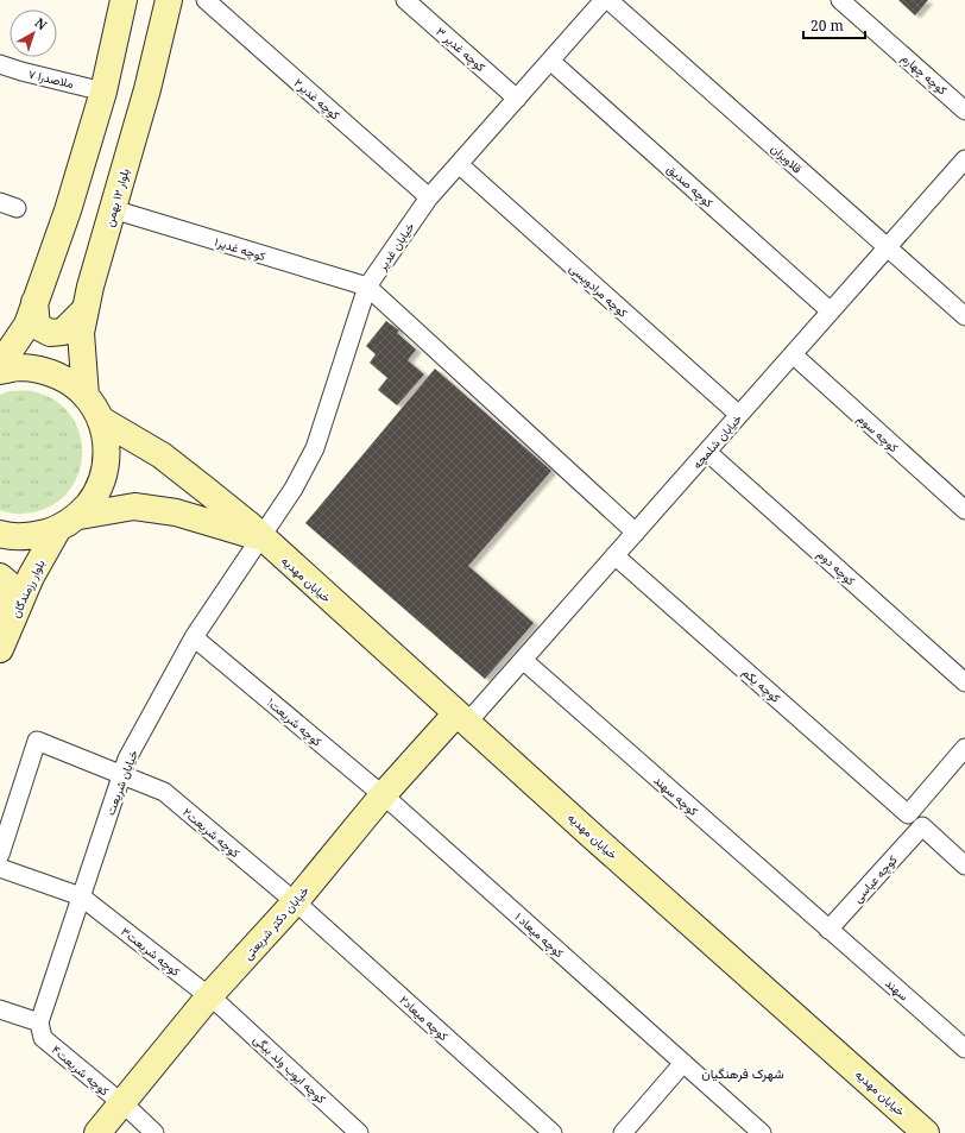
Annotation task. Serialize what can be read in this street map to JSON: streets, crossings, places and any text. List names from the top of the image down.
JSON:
{
  "streets": {
    "street": [
      "کوچه غدیر ۳",
      "کوچه چهارم",
      "ملاصدرا ۷",
      "کوچه غدیر۲",
      "قلاویزان",
      "کوچه صدیق",
      "بلوار ۱۲ بهمن",
      "خیابان غدیر",
      "کوچه غدیر۱",
      "کوچه مرادویسی",
      "کوچه سوم",
      "خیابان شلمچه",
      "کوچه دوم",
      "خیابان مهدیه",
      "بلوار رزمندگان",
      "کوچه یکم",
      "کوچه شریعت۱",
      "خیابان شریعت",
      "کوچه سهند",
      "کوچه شریعت۲",
      "کوچه عباسی",
      "خیابان دکتر شریعتی",
      "کوچه میعاد ۱",
      "کوچه شریعت۳",
      "سهند",
      "کوچه میعاد۲",
      "کوچه ایوب ولد بیگی",
      "کوچه شریعت۴"
    ]
  },
  "crossings": [
    ["کوچه غدیر ۳", "خیابان غدیر"],
    ["کوچه غدیر۲", "خیابان غدیر"],
    ["قلاویزان", "خیابان شلمچه"],
    ["کوچه صدیق", "خیابان غدیر"],
    ["کوچه صدیق", "خیابان شلمچه"],
    ["بلوار ۱۲ بهمن", "کوچه غدیر۱"],
    ["خیابان غدیر", "کوچه غدیر۱"],
    ["خیابان غدیر", "کوچه مرادویسی"],
    ["خیابان غدیر", "خیابان مهدیه"],
    ["خیابان غدیر", "خیابان شریعت"],
    ["کوچه مرادویسی", "خیابان شلمچه"],
    ["کوچه سوم", "خیابان شلمچه"],
    ["خیابان شلمچه", "کوچه دوم"],
    ["خیابان شلمچه", "خیابان مهدیه"],
    ["خیابان شلمچه", "کوچه یکم"],
    ["خیابان شلمچه", "کوچه سهند"],
    ["خیابان شلمچه", "خیابان دکتر شریعتی"],
    ["خیابان مهدیه", "خیابان شریعت"],
    ["خیابان مهدیه", "خیابان دکتر شریعتی"],
    ["کوچه شریعت۱", "خیابان شریعت"],
    ["کوچه شریعت۱", "خیابان دکتر شریعتی"],
    ["کوچه شریعت۱", "کوچه میعاد ۱"],
    ["خیابان شریعت", "کوچه شریعت۲"],
    ["خیابان شریعت", "کوچه شریعت۳"],
    ["خیابان شریعت", "کوچه شریعت۴"],
    ["کوچه سهند", "کوچه عباسی"],
    ["کوچه سهند", "سهند"],
    ["کوچه شریعت۲", "خیابان دکتر شریعتی"],
    ["کوچه شریعت۲", "کوچه میعاد۲"],
    ["کوچه عباسی", "سهند"],
    ["خیابان دکتر شریعتی", "کوچه میعاد ۱"],
    ["خیابان دکتر شریعتی", "کوچه شریعت۳"],
    ["خیابان دکتر شریعتی", "کوچه میعاد۲"],
    ["خیابان دکتر شریعتی", "کوچه ایوب ولد بیگی"],
    ["خیابان دکتر شریعتی", "کوچه شریعت۴"],
    ["کوچه شریعت۳", "کوچه ایوب ولد بیگی"]
  ],
  "districts": ["شهرک فرهنگیان"],
  "scale_bar": "20 m",
  "north": "top right"
}
